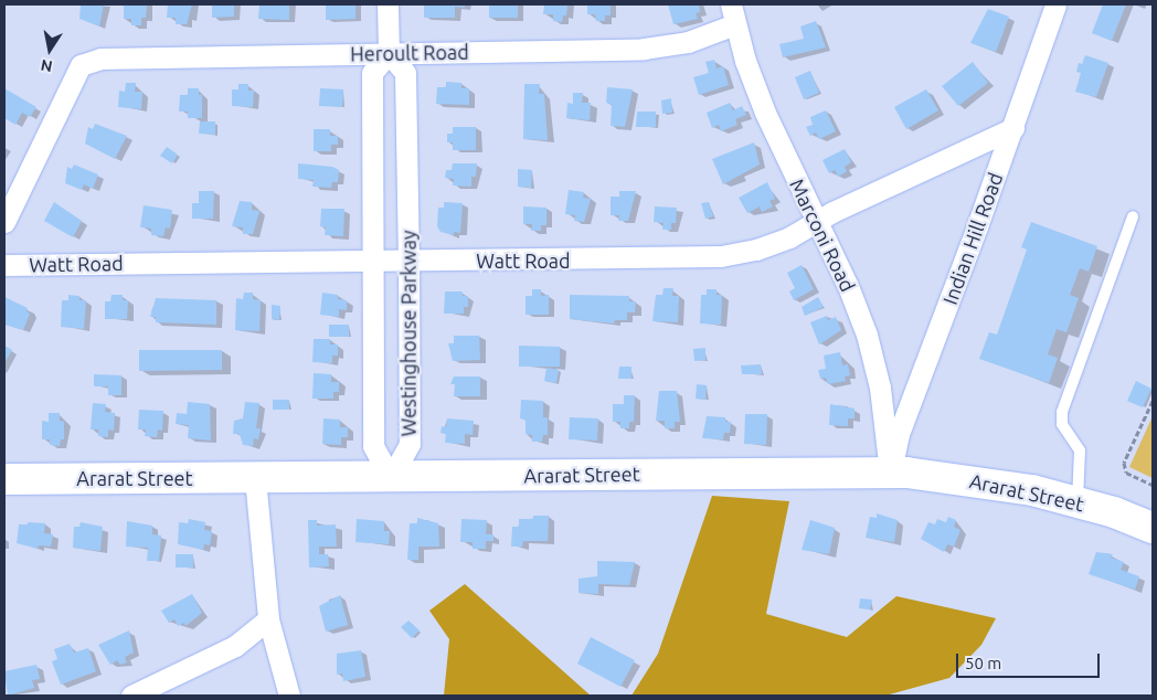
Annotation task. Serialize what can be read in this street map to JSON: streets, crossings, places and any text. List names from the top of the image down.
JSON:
{
  "streets": {
    "main road": ["Ararat Street"],
    "street": [
      "Heroult Road",
      "Marconi Road",
      "Indian Hill Road",
      "Watt Road",
      "Westinghouse Parkway"
    ]
  },
  "crossings": [
    ["Heroult Road", "Marconi Road"],
    ["Heroult Road", "Westinghouse Parkway"],
    ["Marconi Road", "Indian Hill Road"],
    ["Marconi Road", "Watt Road"],
    ["Marconi Road", "Ararat Street"],
    ["Indian Hill Road", "Watt Road"],
    ["Indian Hill Road", "Ararat Street"],
    ["Watt Road", "Westinghouse Parkway"],
    ["Westinghouse Parkway", "Ararat Street"]
  ],
  "scale_bar": "50 m",
  "north": "bottom"
}
